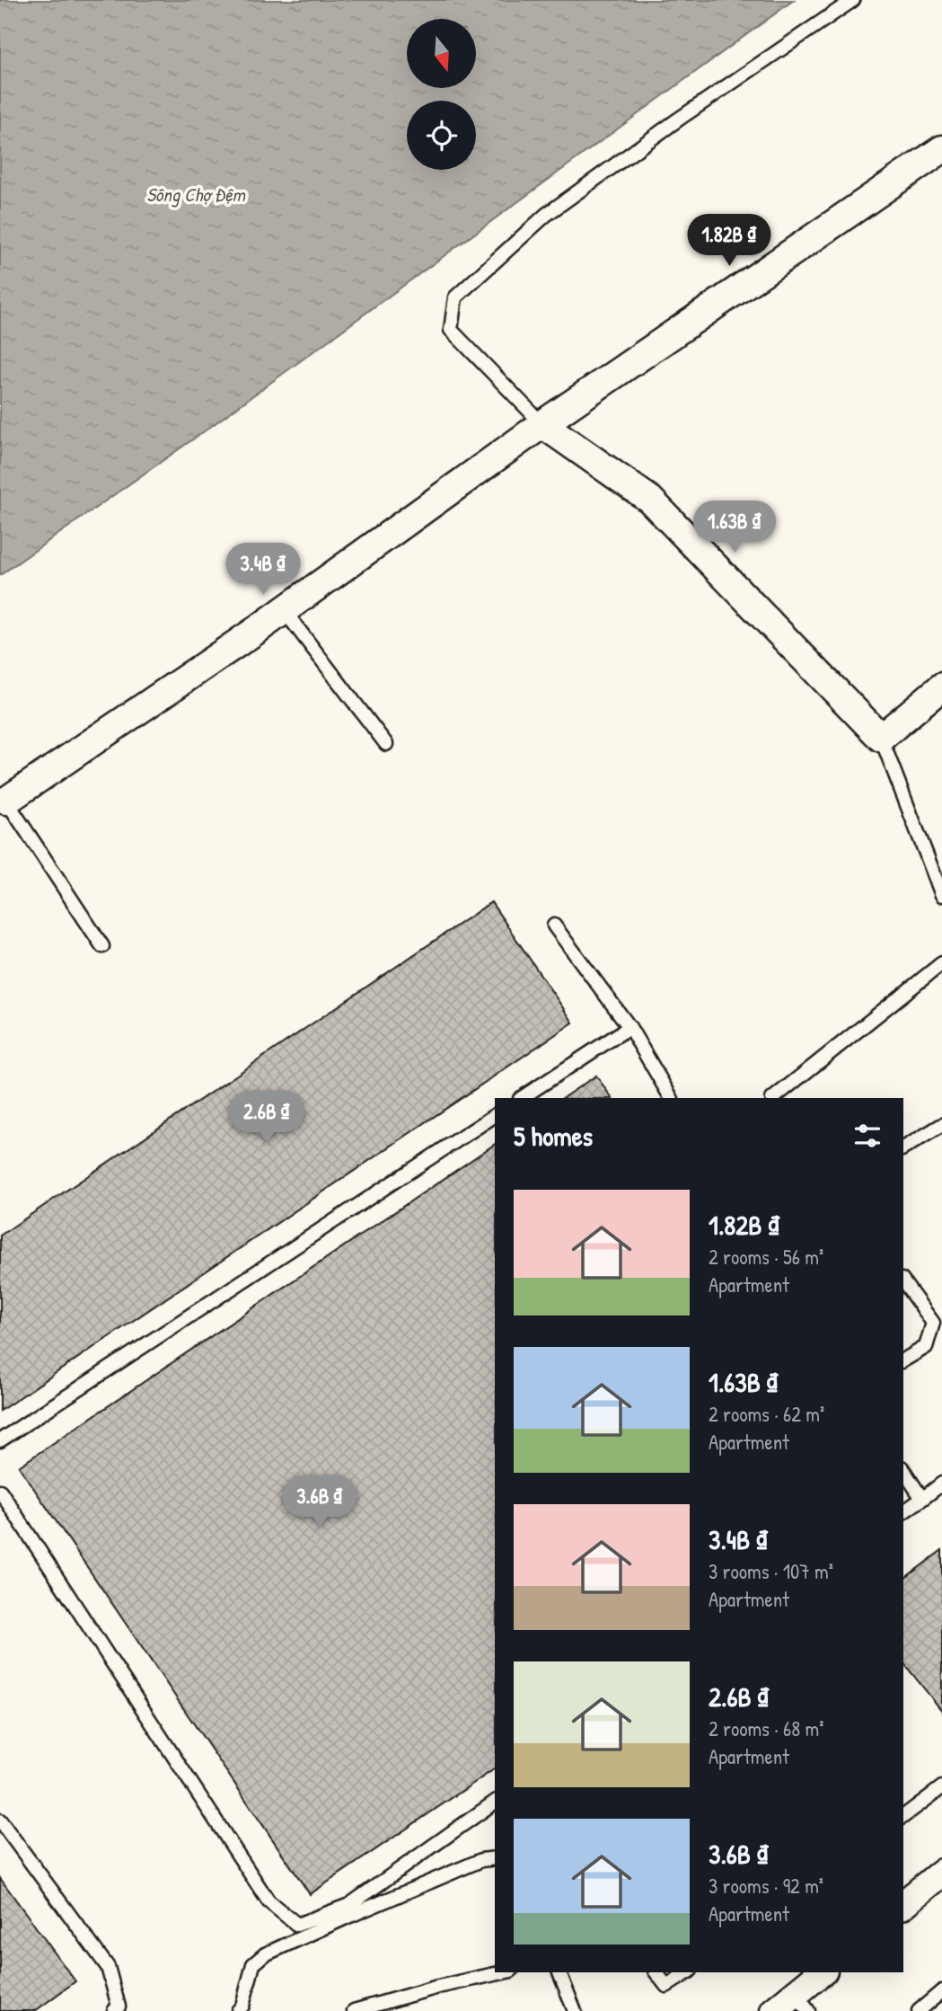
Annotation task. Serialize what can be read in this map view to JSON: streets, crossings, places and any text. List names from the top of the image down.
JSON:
{
  "water": ["Sông Chợ Đệm"],
  "north": "bottom",
  "page": {
    "price": [
      "1.82B ₫",
      "1.63B ₫",
      "3.4B ₫",
      "2.6B ₫",
      "3.6B ₫"
    ],
    "heading": "5 homes",
    "list": [
      {
        "name": "1.82B ₫",
        "note": "2 rooms · 56 m² · Apartment"
      },
      {
        "name": "1.63B ₫",
        "note": "2 rooms · 62 m² · Apartment"
      },
      {
        "name": "3.4B ₫",
        "note": "3 rooms · 107 m² · Apartment"
      },
      {
        "name": "2.6B ₫",
        "note": "2 rooms · 68 m² · Apartment"
      },
      {
        "name": "3.6B ₫",
        "note": "3 rooms · 92 m² · Apartment"
      }
    ]
  }
}
